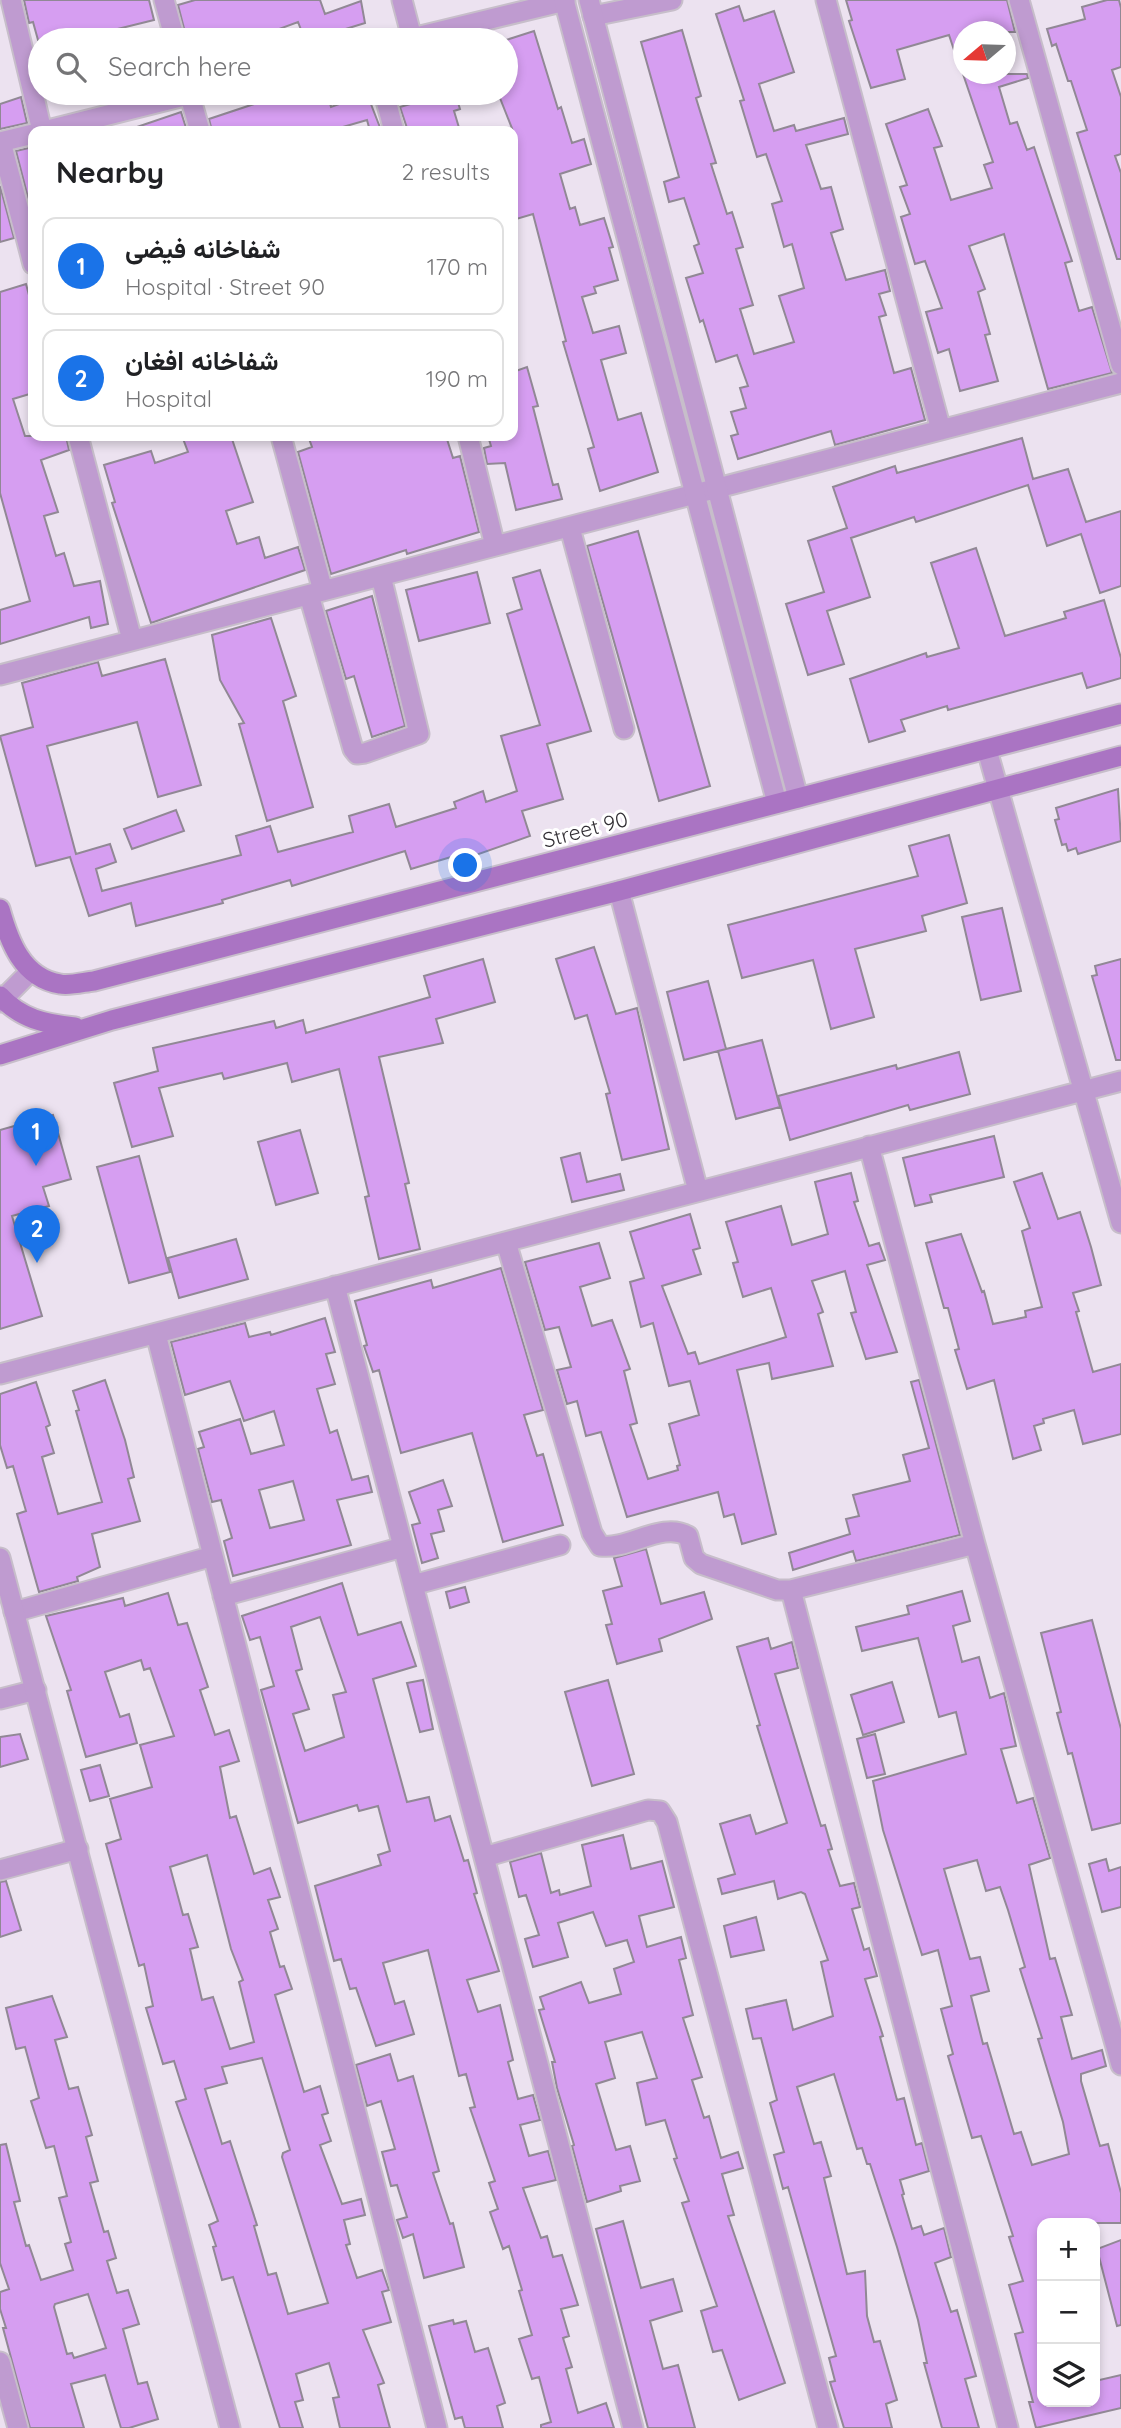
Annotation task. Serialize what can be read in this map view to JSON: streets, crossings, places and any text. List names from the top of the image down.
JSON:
{
  "streets": {
    "main road": ["Street 90"]
  },
  "north": "left",
  "page": {
    "search": "Search here",
    "heading": ["Nearby", "2 results"],
    "list": [
      {
        "mark": "1",
        "name": "شفاخانه فیضی",
        "note": "Hospital · Street 90",
        "value": "170 m"
      },
      {
        "mark": "2",
        "name": "شفاخانه افغان",
        "note": "Hospital",
        "value": "190 m"
      }
    ],
    "pins": ["1", "2"],
    "map_buttons": ["+", "−"]
  }
}
